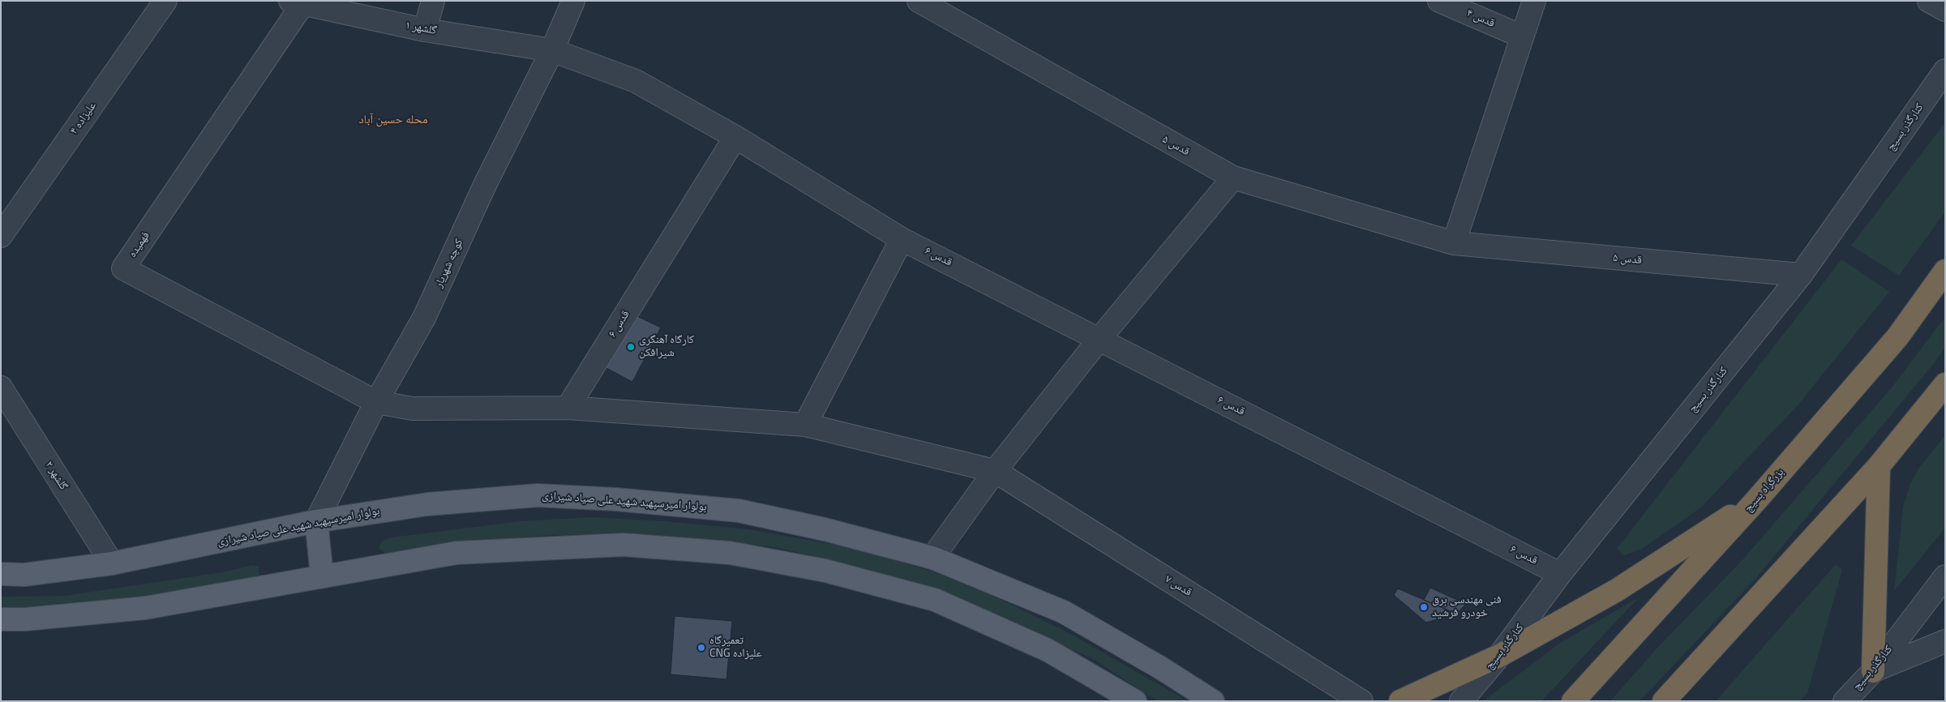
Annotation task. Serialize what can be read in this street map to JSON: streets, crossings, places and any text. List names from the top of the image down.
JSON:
{
  "streets": {
    "highway": ["بزرگراه بسیج"],
    "main road": ["بولوار امیرسپهبد شهید علی صیاد شیرازی"],
    "street": [
      "قدس ۴",
      "گلشهر ۱",
      "علیزاده ۴",
      "کنارگذر بسیج",
      "قدس ۵",
      "فهمیده",
      "قدس ۶",
      "کوچه شهریار",
      "گلشهر ۲",
      "قدس ۷"
    ]
  },
  "crossings": [
    ["گلشهر ۱", "فهمیده"],
    ["گلشهر ۱", "قدس ۶"],
    ["گلشهر ۱", "کوچه شهریار"],
    ["کنارگذر بسیج", "قدس ۵"],
    ["کنارگذر بسیج", "قدس ۶"],
    ["فهمیده", "کوچه شهریار"],
    ["فهمیده", "قدس ۷"],
    ["قدس ۶", "کوچه شهریار"],
    ["قدس ۶", "قدس ۷"],
    ["کوچه شهریار", "بولوار امیرسپهبد شهید علی صیاد شیرازی"],
    ["کوچه شهریار", "قدس ۷"],
    ["گلشهر ۲", "بولوار امیرسپهبد شهید علی صیاد شیرازی"]
  ],
  "districts": ["محله حسین آباد"],
  "places": ["کارگاه آهنگری شیرافکن", "فنی مهندسی برق خودرو فرشید", "تعمیرگاه CNG علیزاده"]
}
